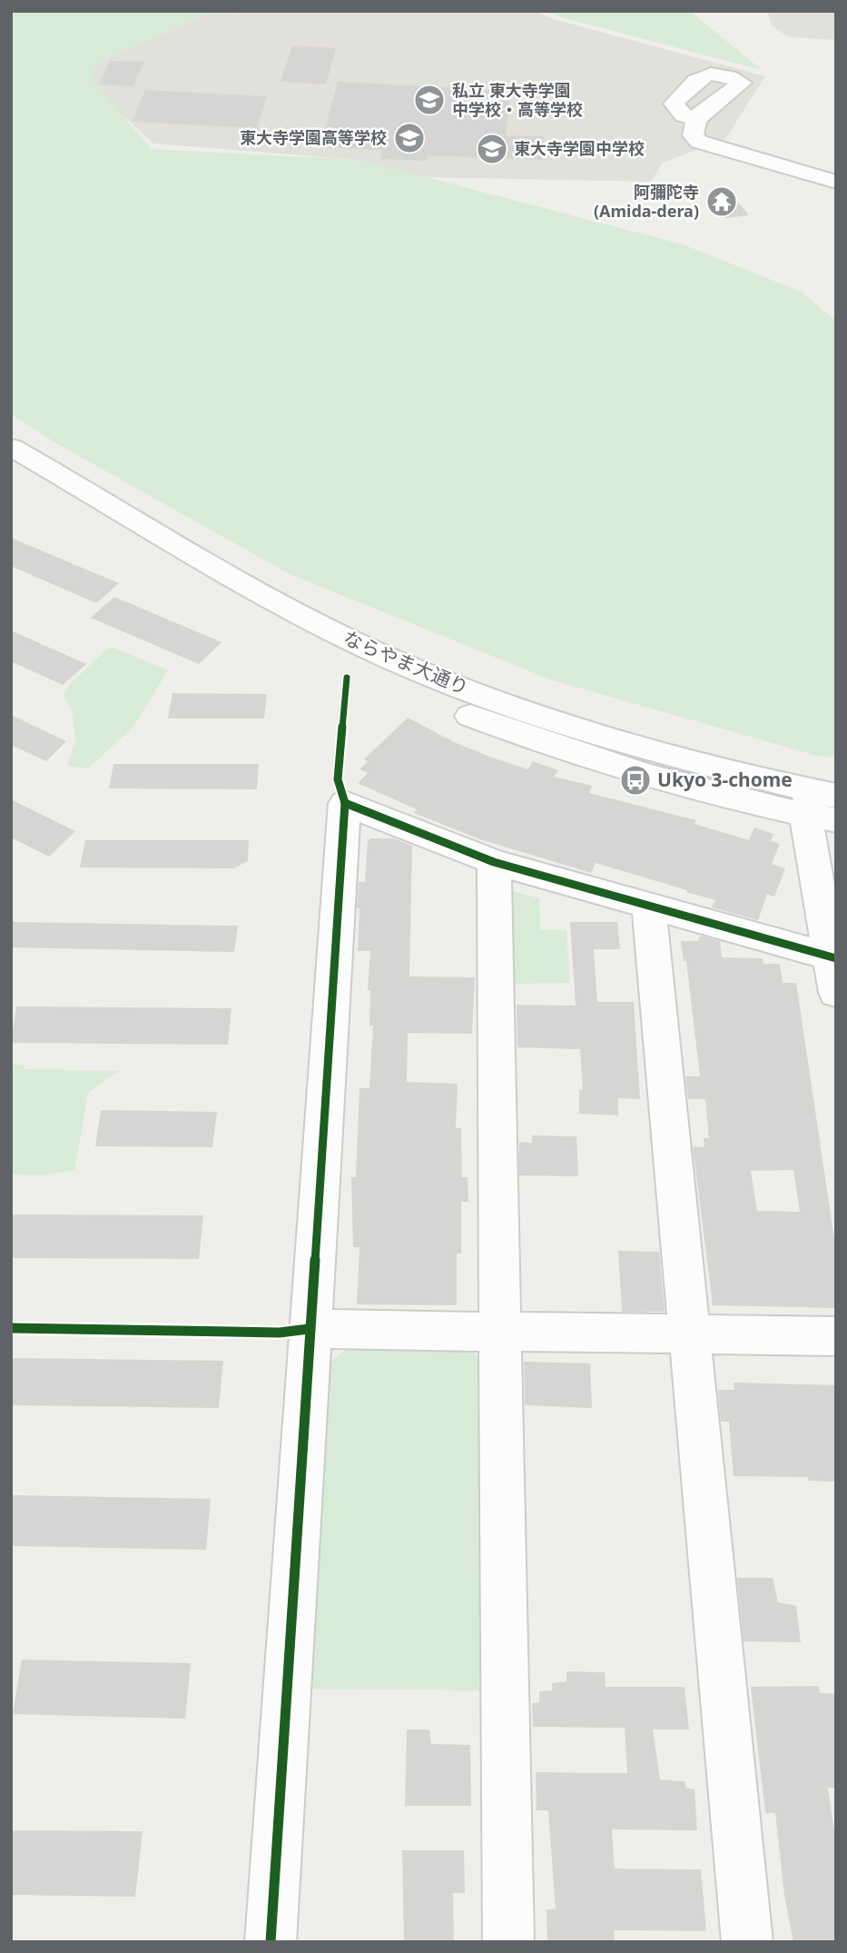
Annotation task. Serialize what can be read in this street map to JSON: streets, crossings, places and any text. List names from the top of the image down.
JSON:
{
  "streets": {
    "street": ["ならやま大通り"]
  },
  "places": {
    "school or university": ["私立 東大寺学園 中学校・高等学校", "東大寺学園高等学校", "東大寺学園中学校"],
    "temple": ["阿彌陀寺 (Amida-dera)"],
    "bus stop": ["Ukyo 3-chome"]
  }
}
